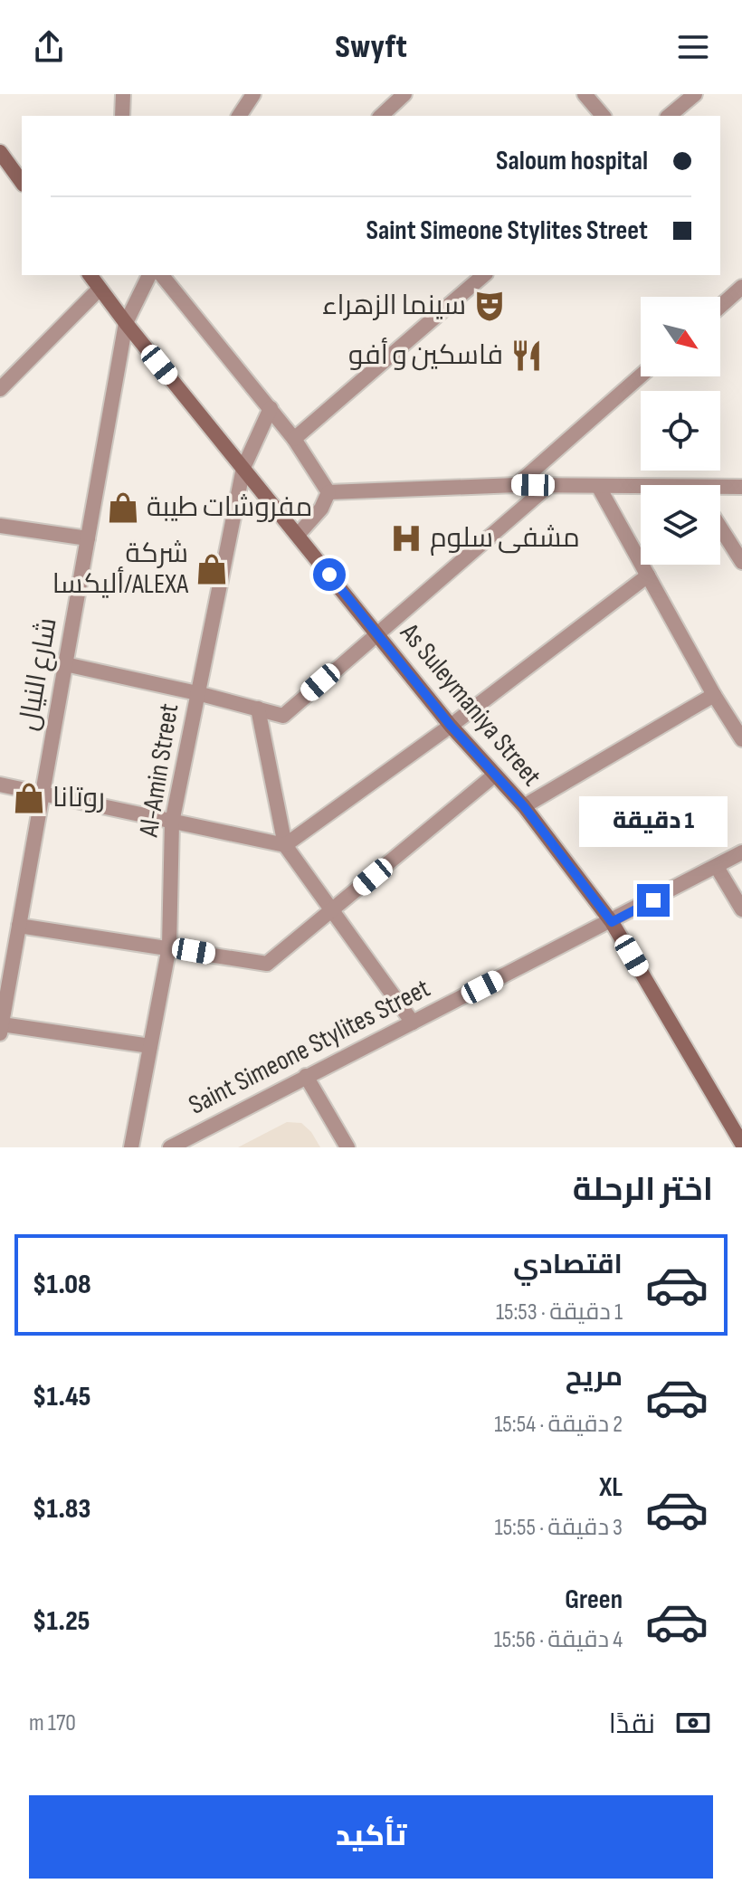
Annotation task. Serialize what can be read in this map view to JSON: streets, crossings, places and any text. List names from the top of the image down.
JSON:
{
  "streets": {
    "main road": ["As Suleymaniya Street"],
    "street": ["شارع النيال", "Al-Amin Street", "Saint Simeone Stylites Street"]
  },
  "crossings": [
    ["شارع النيال", "As Suleymaniya Street"],
    ["As Suleymaniya Street", "Al-Amin Street"],
    ["As Suleymaniya Street", "Saint Simeone Stylites Street"]
  ],
  "places": {
    "theatre": ["سينما الزهراء"],
    "restaurant": ["فاسكين و أفو"],
    "shop": ["مفروشات طيبة", "شركة أليكسا/ALEXA", "روتانا"],
    "hospital": ["مشفى سلوم"]
  },
  "north": "bottom right",
  "page": {
    "header": "Swyft",
    "banner": ["Saloum hospital", "Saint Simeone Stylites Street"],
    "bubble": "1 دقيقة",
    "heading": "اختر الرحلة",
    "list": [
      {
        "name": "اقتصادي",
        "note": "1 دقيقة · 15:53",
        "value": "$1.08"
      },
      {
        "name": "مريح",
        "note": "2 دقيقة · 15:54",
        "value": "$1.45"
      },
      {
        "name": "XL",
        "note": "3 دقيقة · 15:55",
        "value": "$1.83"
      },
      {
        "name": "Green",
        "note": "4 دقيقة · 15:56",
        "value": "$1.25"
      }
    ],
    "pay": ["نقدًا", "170 m"],
    "buttons": "تأكيد"
  }
}
